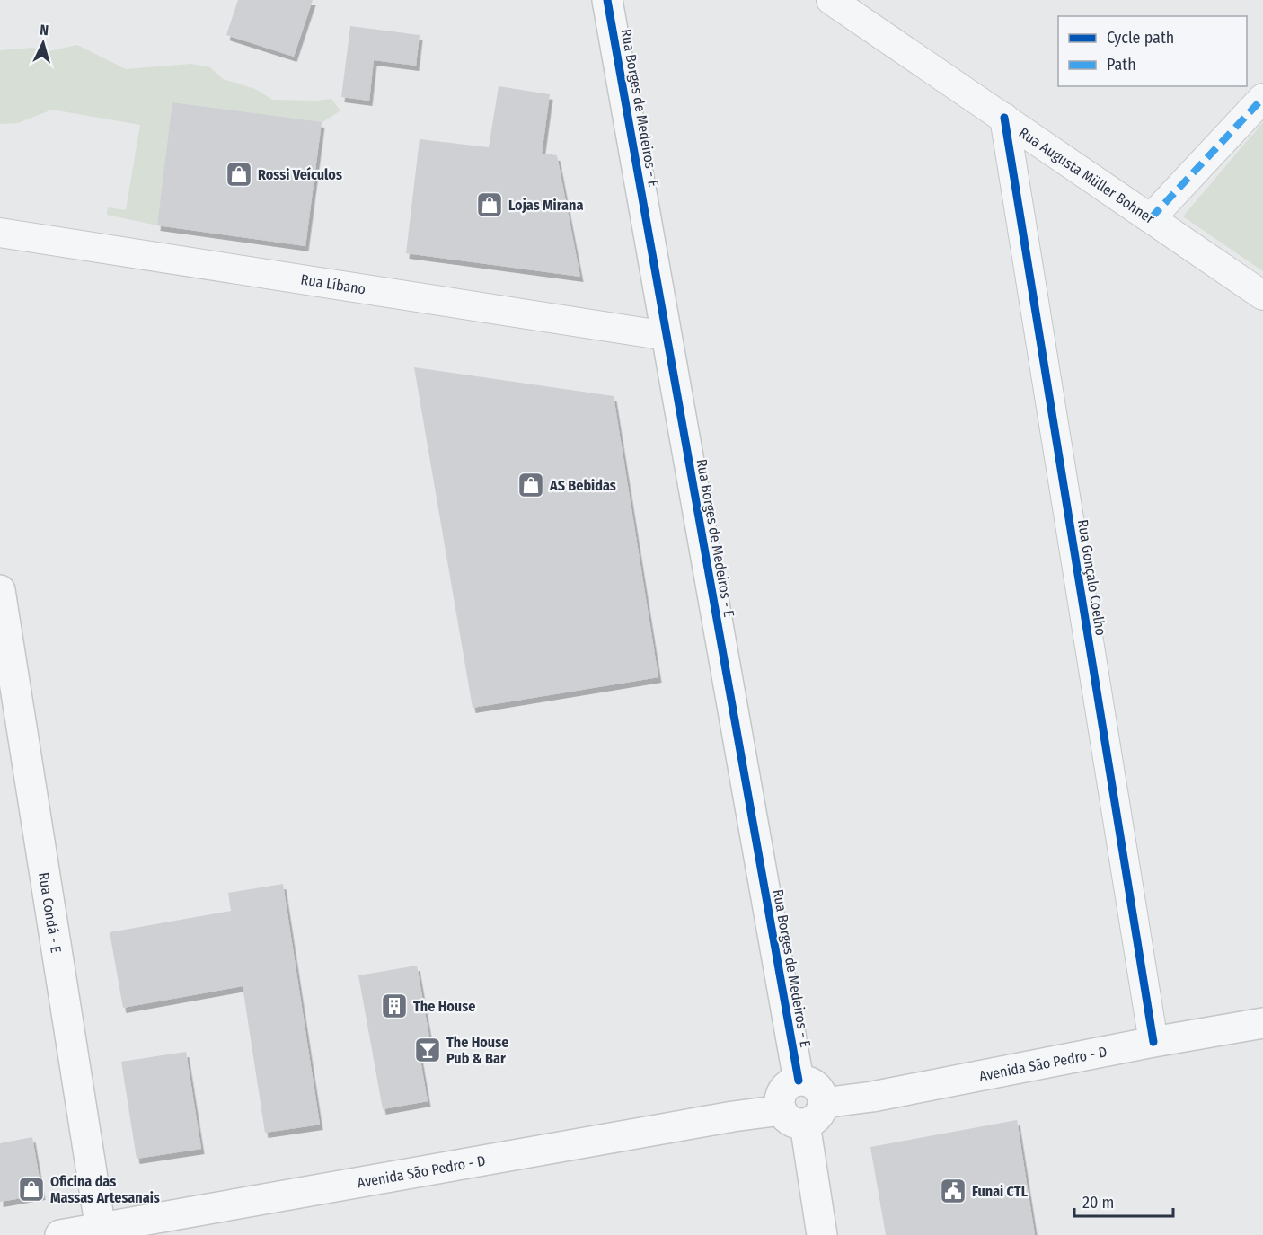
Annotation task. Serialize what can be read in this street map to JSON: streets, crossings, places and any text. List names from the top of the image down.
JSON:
{
  "streets": {
    "street": [
      "Rua Borges de Medeiros - E",
      "Rua Augusta Müller Bohner",
      "Rua Líbano",
      "Rua Gonçalo Coelho",
      "Rua Condá - E",
      "Avenida São Pedro - D"
    ]
  },
  "crossings": [
    ["Rua Borges de Medeiros - E", "Rua Líbano"],
    ["Rua Borges de Medeiros - E", "Avenida São Pedro - D"],
    ["Rua Augusta Müller Bohner", "Rua Gonçalo Coelho"],
    ["Rua Gonçalo Coelho", "Avenida São Pedro - D"],
    ["Rua Condá - E", "Avenida São Pedro - D"]
  ],
  "places": {
    "shop": [
      "Rossi Veículos",
      "Lojas Mirana",
      "AS Bebidas",
      "Oficina das Massas Artesanais"
    ],
    "building": ["The House"],
    "bar": ["The House Pub & Bar"],
    "public building": ["Funai CTL"]
  },
  "legend": ["Cycle path", "Path"],
  "scale_bar": "20 m",
  "north": "top"
}
